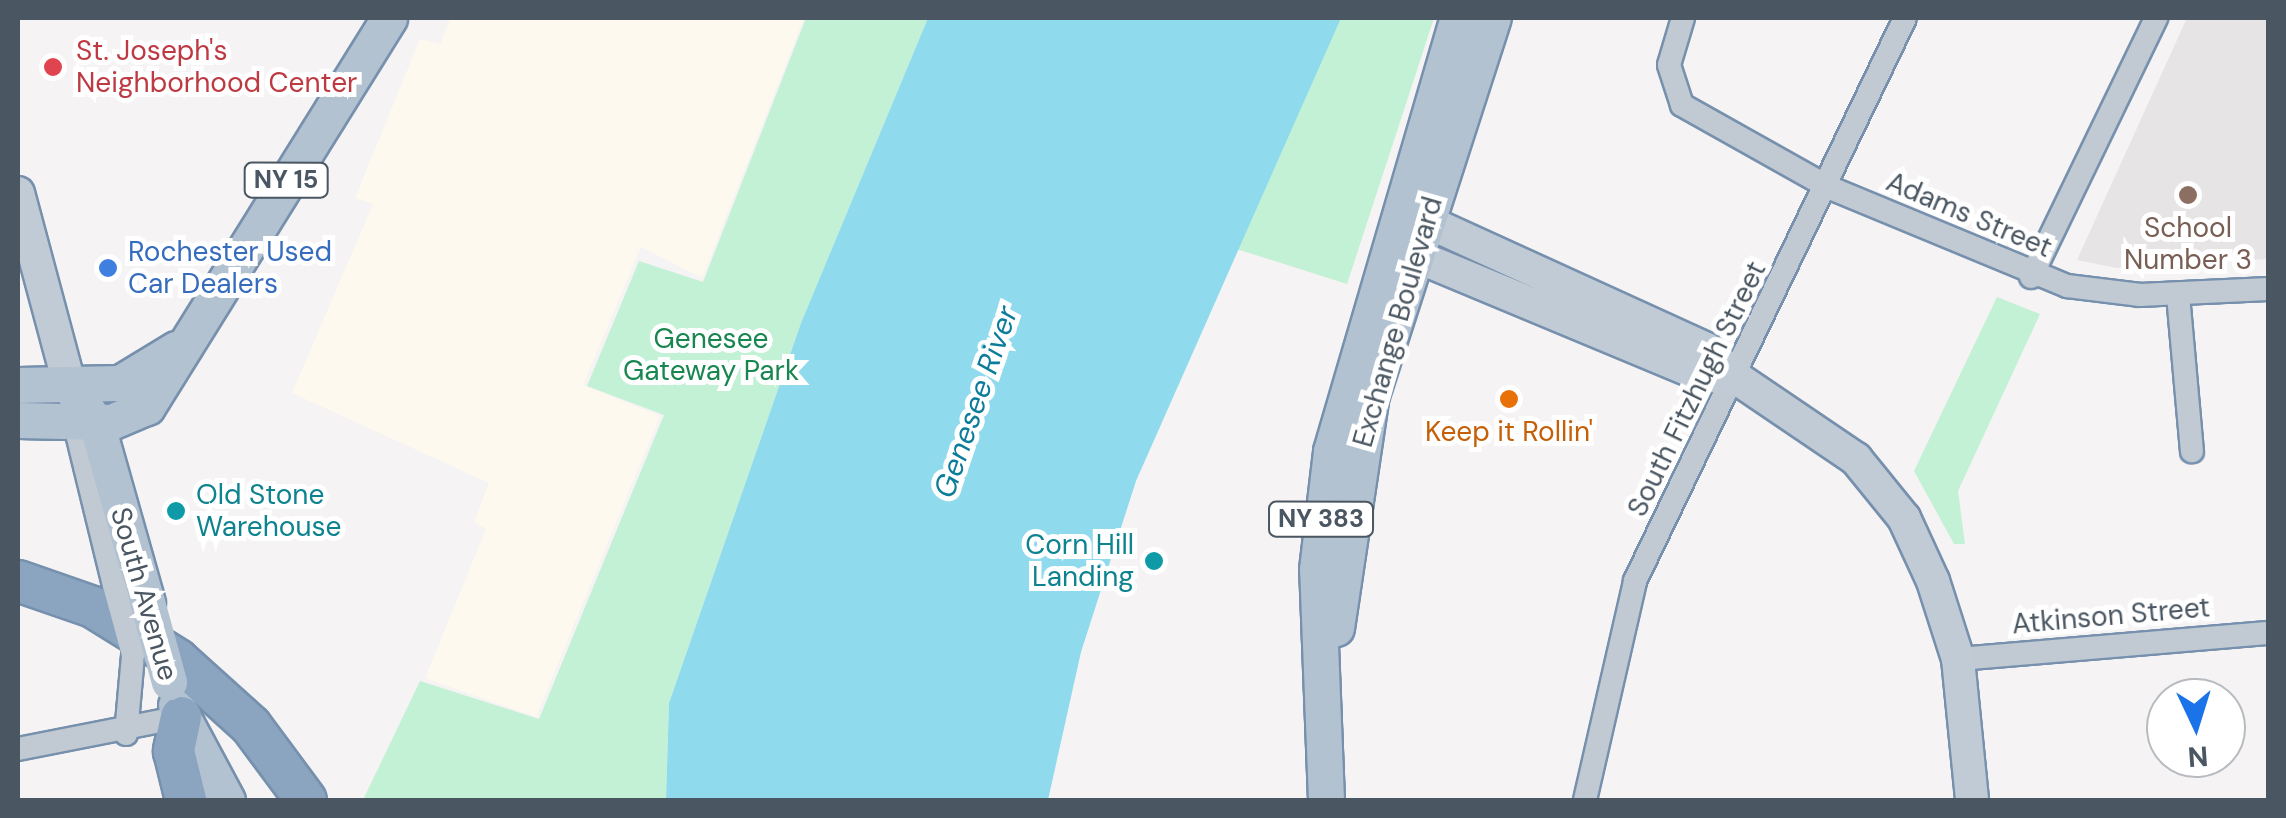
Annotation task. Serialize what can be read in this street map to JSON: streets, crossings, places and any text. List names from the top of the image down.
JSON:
{
  "streets": {
    "main road": [
      "NY 15",
      "Exchange Boulevard",
      "NY 383",
      "South Avenue"
    ],
    "street": ["Adams Street", "South Fitzhugh Street", "Atkinson Street"]
  },
  "crossings": [
    ["NY 15", "South Avenue"],
    ["Adams Street", "South Fitzhugh Street"]
  ],
  "water": ["Genesee River"],
  "parks": ["Genesee Gateway Park"],
  "places": [
    "St. Joseph's Neighborhood Center",
    "School Number 3",
    "Rochester Used Car Dealers",
    "Keep it Rollin'",
    "Old Stone Warehouse",
    "Corn Hill Landing"
  ],
  "north": "bottom"
}
